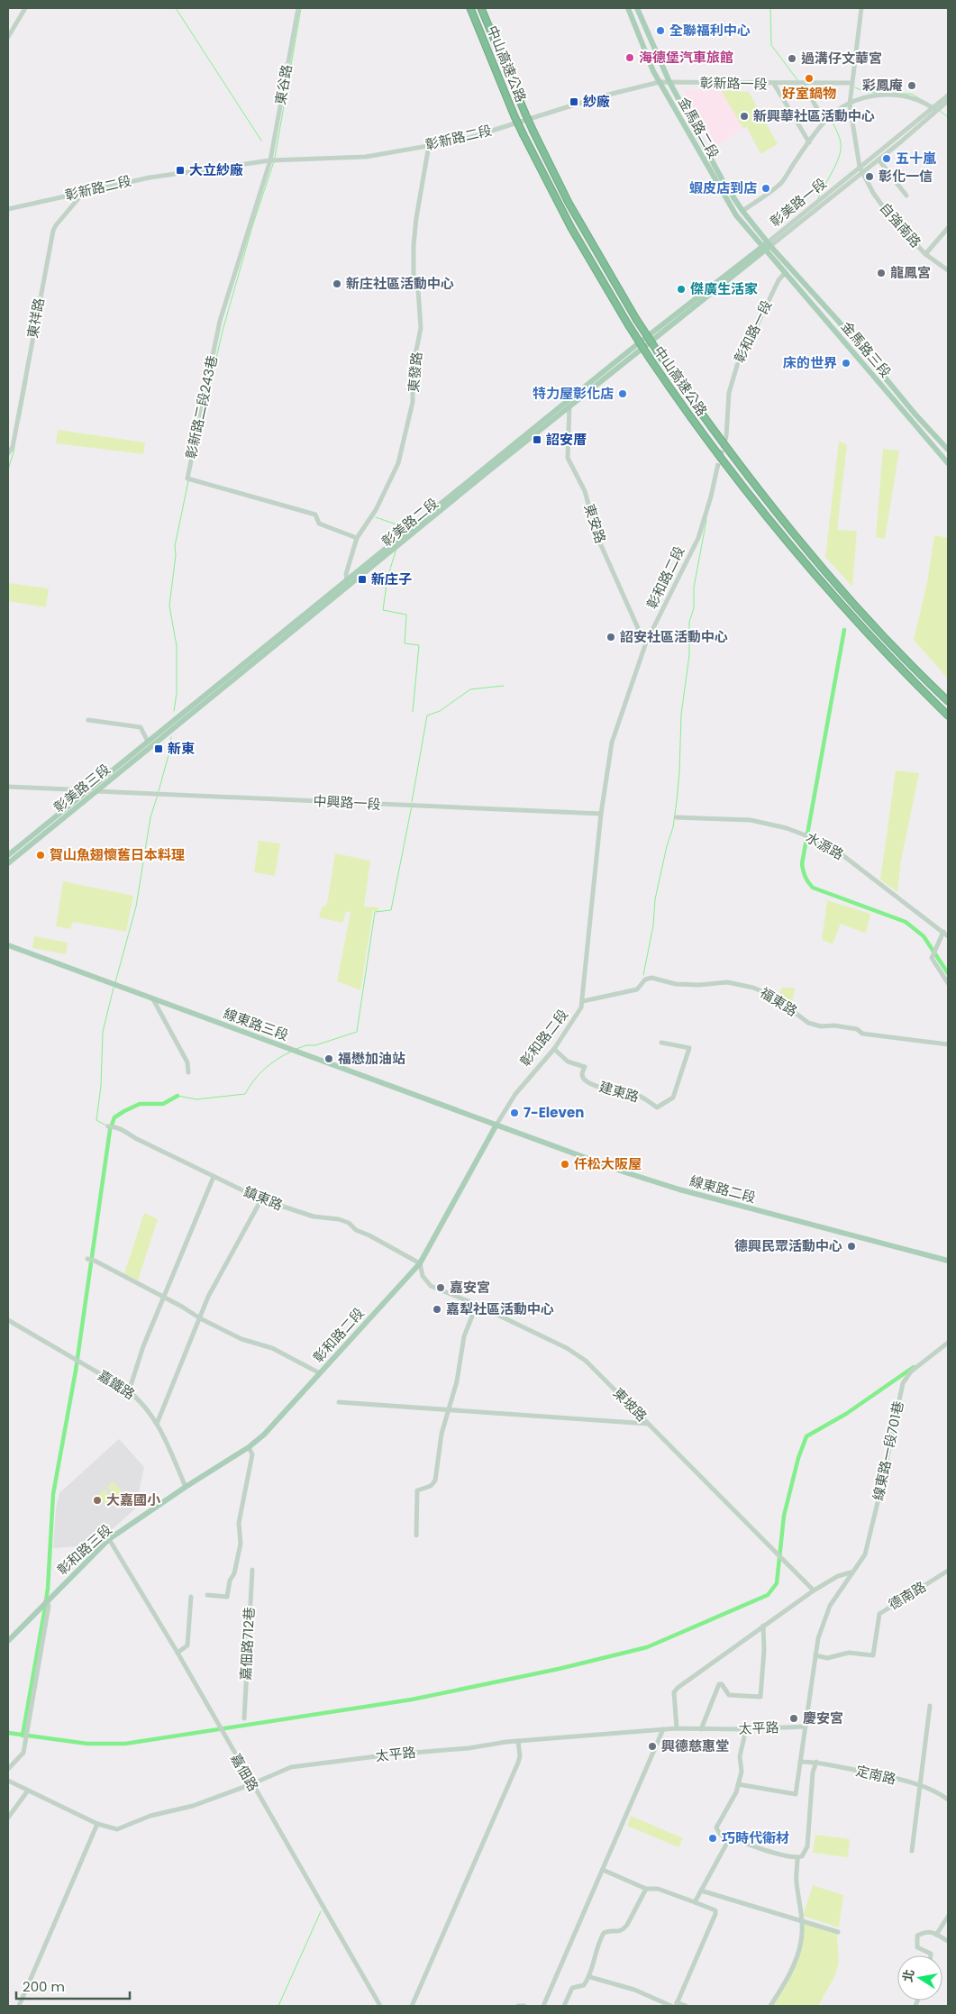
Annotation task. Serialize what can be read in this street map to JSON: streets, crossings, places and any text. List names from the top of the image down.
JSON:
{
  "streets": {
    "highway": ["中山高速公路"],
    "main road": [
      "金馬路二段",
      "彰美路一段",
      "金馬路三段",
      "彰美路二段",
      "彰和路二段",
      "彰美路三段",
      "線東路三段",
      "線東路二段",
      "彰和路三段"
    ],
    "street": [
      "彰新路一段",
      "東谷路",
      "彰新路二段",
      "自強南路",
      "東祥路",
      "彰和路一段",
      "東發路",
      "彰新路二段243巷",
      "東安路",
      "中興路一段",
      "水源路",
      "福東路",
      "建東路",
      "鎮東路",
      "嘉鐵路",
      "東坡路",
      "線東路一段701巷",
      "德南路",
      "嘉佃路712巷",
      "太平路",
      "嘉佃路",
      "定南路"
    ]
  },
  "crossings": [
    ["彰新路一段", "金馬路二段"],
    ["彰新路一段", "彰新路二段"],
    ["彰新路一段", "自強南路"],
    ["東谷路", "彰新路二段"],
    ["東谷路", "彰新路二段243巷"],
    ["金馬路二段", "彰美路一段"],
    ["金馬路二段", "金馬路三段"],
    ["彰新路二段", "東祥路"],
    ["彰新路二段", "東發路"],
    ["彰新路二段", "彰新路二段243巷"],
    ["彰美路一段", "自強南路"],
    ["彰美路一段", "金馬路三段"],
    ["彰美路一段", "彰美路二段"],
    ["彰和路一段", "金馬路三段"],
    ["東發路", "彰新路二段243巷"],
    ["東發路", "彰美路二段"],
    ["彰美路二段", "東安路"],
    ["彰美路二段", "彰美路三段"],
    ["東安路", "彰和路二段"],
    ["彰和路二段", "中興路一段"],
    ["彰和路二段", "福東路"],
    ["彰和路二段", "線東路三段"],
    ["彰和路二段", "建東路"],
    ["彰和路二段", "線東路二段"],
    ["彰和路二段", "鎮東路"],
    ["彰和路二段", "嘉鐵路"],
    ["彰和路二段", "東坡路"],
    ["彰和路二段", "彰和路三段"],
    ["彰美路三段", "中興路一段"],
    ["線東路三段", "線東路二段"],
    ["鎮東路", "東坡路"],
    ["嘉鐵路", "彰和路三段"],
    ["線東路一段701巷", "德南路"],
    ["線東路一段701巷", "太平路"],
    ["線東路一段701巷", "定南路"],
    ["彰和路三段", "嘉佃路"],
    ["太平路", "嘉佃路"]
  ],
  "places": {
    "other": [
      "全聯福利中心",
      "海德堡汽車旅館",
      "過溝仔文華宮",
      "好室鍋物",
      "彩鳳庵",
      "新興華社區活動中心",
      "五十嵐",
      "彰化一信",
      "蝦皮店到店",
      "龍鳳宮",
      "新庄社區活動中心",
      "傑廣生活家",
      "床的世界",
      "特力屋彰化店",
      "詔安社區活動中心",
      "賀山魚翅懷舊日本料理",
      "福懋加油站",
      "7-Eleven",
      "仟松大阪屋",
      "德興民眾活動中心",
      "嘉安宮",
      "嘉犁社區活動中心",
      "大嘉國小",
      "慶安宮",
      "興德慈惠堂",
      "巧時代衛材"
    ],
    "transit": [
      "紗廠",
      "大立紗廠",
      "詔安厝",
      "新庄子",
      "新東"
    ]
  },
  "scale_bar": "200 m",
  "north": "left"
}
